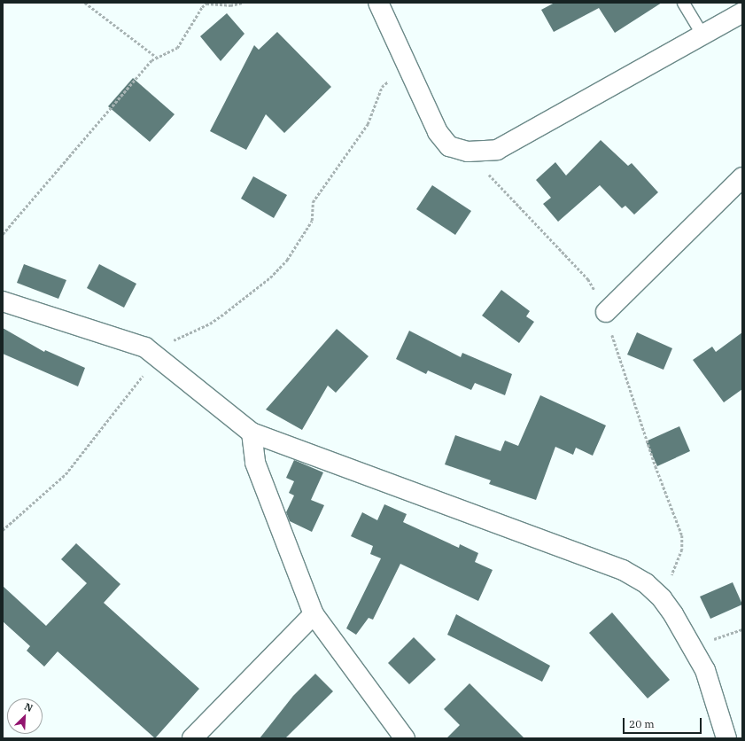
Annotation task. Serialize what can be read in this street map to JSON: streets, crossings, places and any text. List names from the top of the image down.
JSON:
{
  "scale_bar": "20 m",
  "north": "top right"
}
